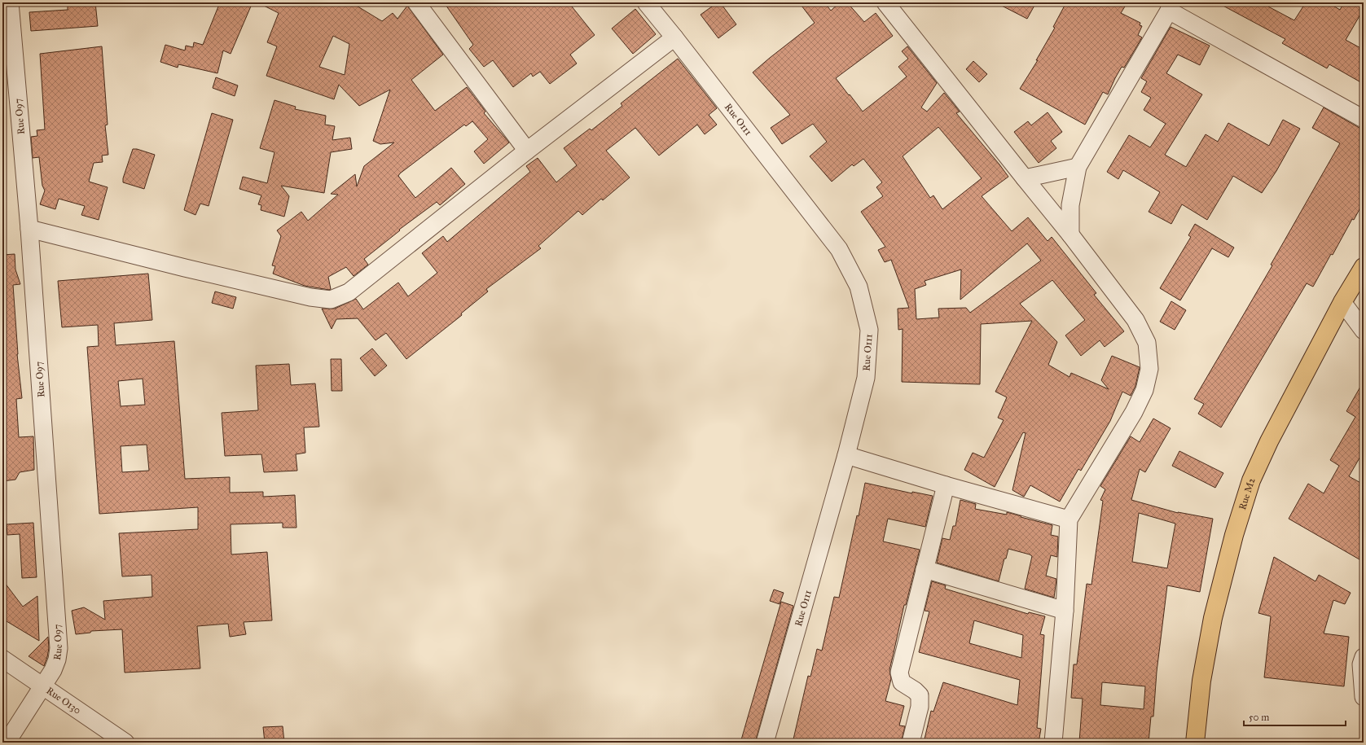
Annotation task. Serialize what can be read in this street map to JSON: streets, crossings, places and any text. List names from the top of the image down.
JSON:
{
  "streets": {
    "main road": ["Rue M2"],
    "street": ["Rue O97", "Rue O111", "Rue O130"]
  },
  "crossings": [
    ["Rue O97", "Rue O130"]
  ],
  "scale_bar": "50 m"
}
